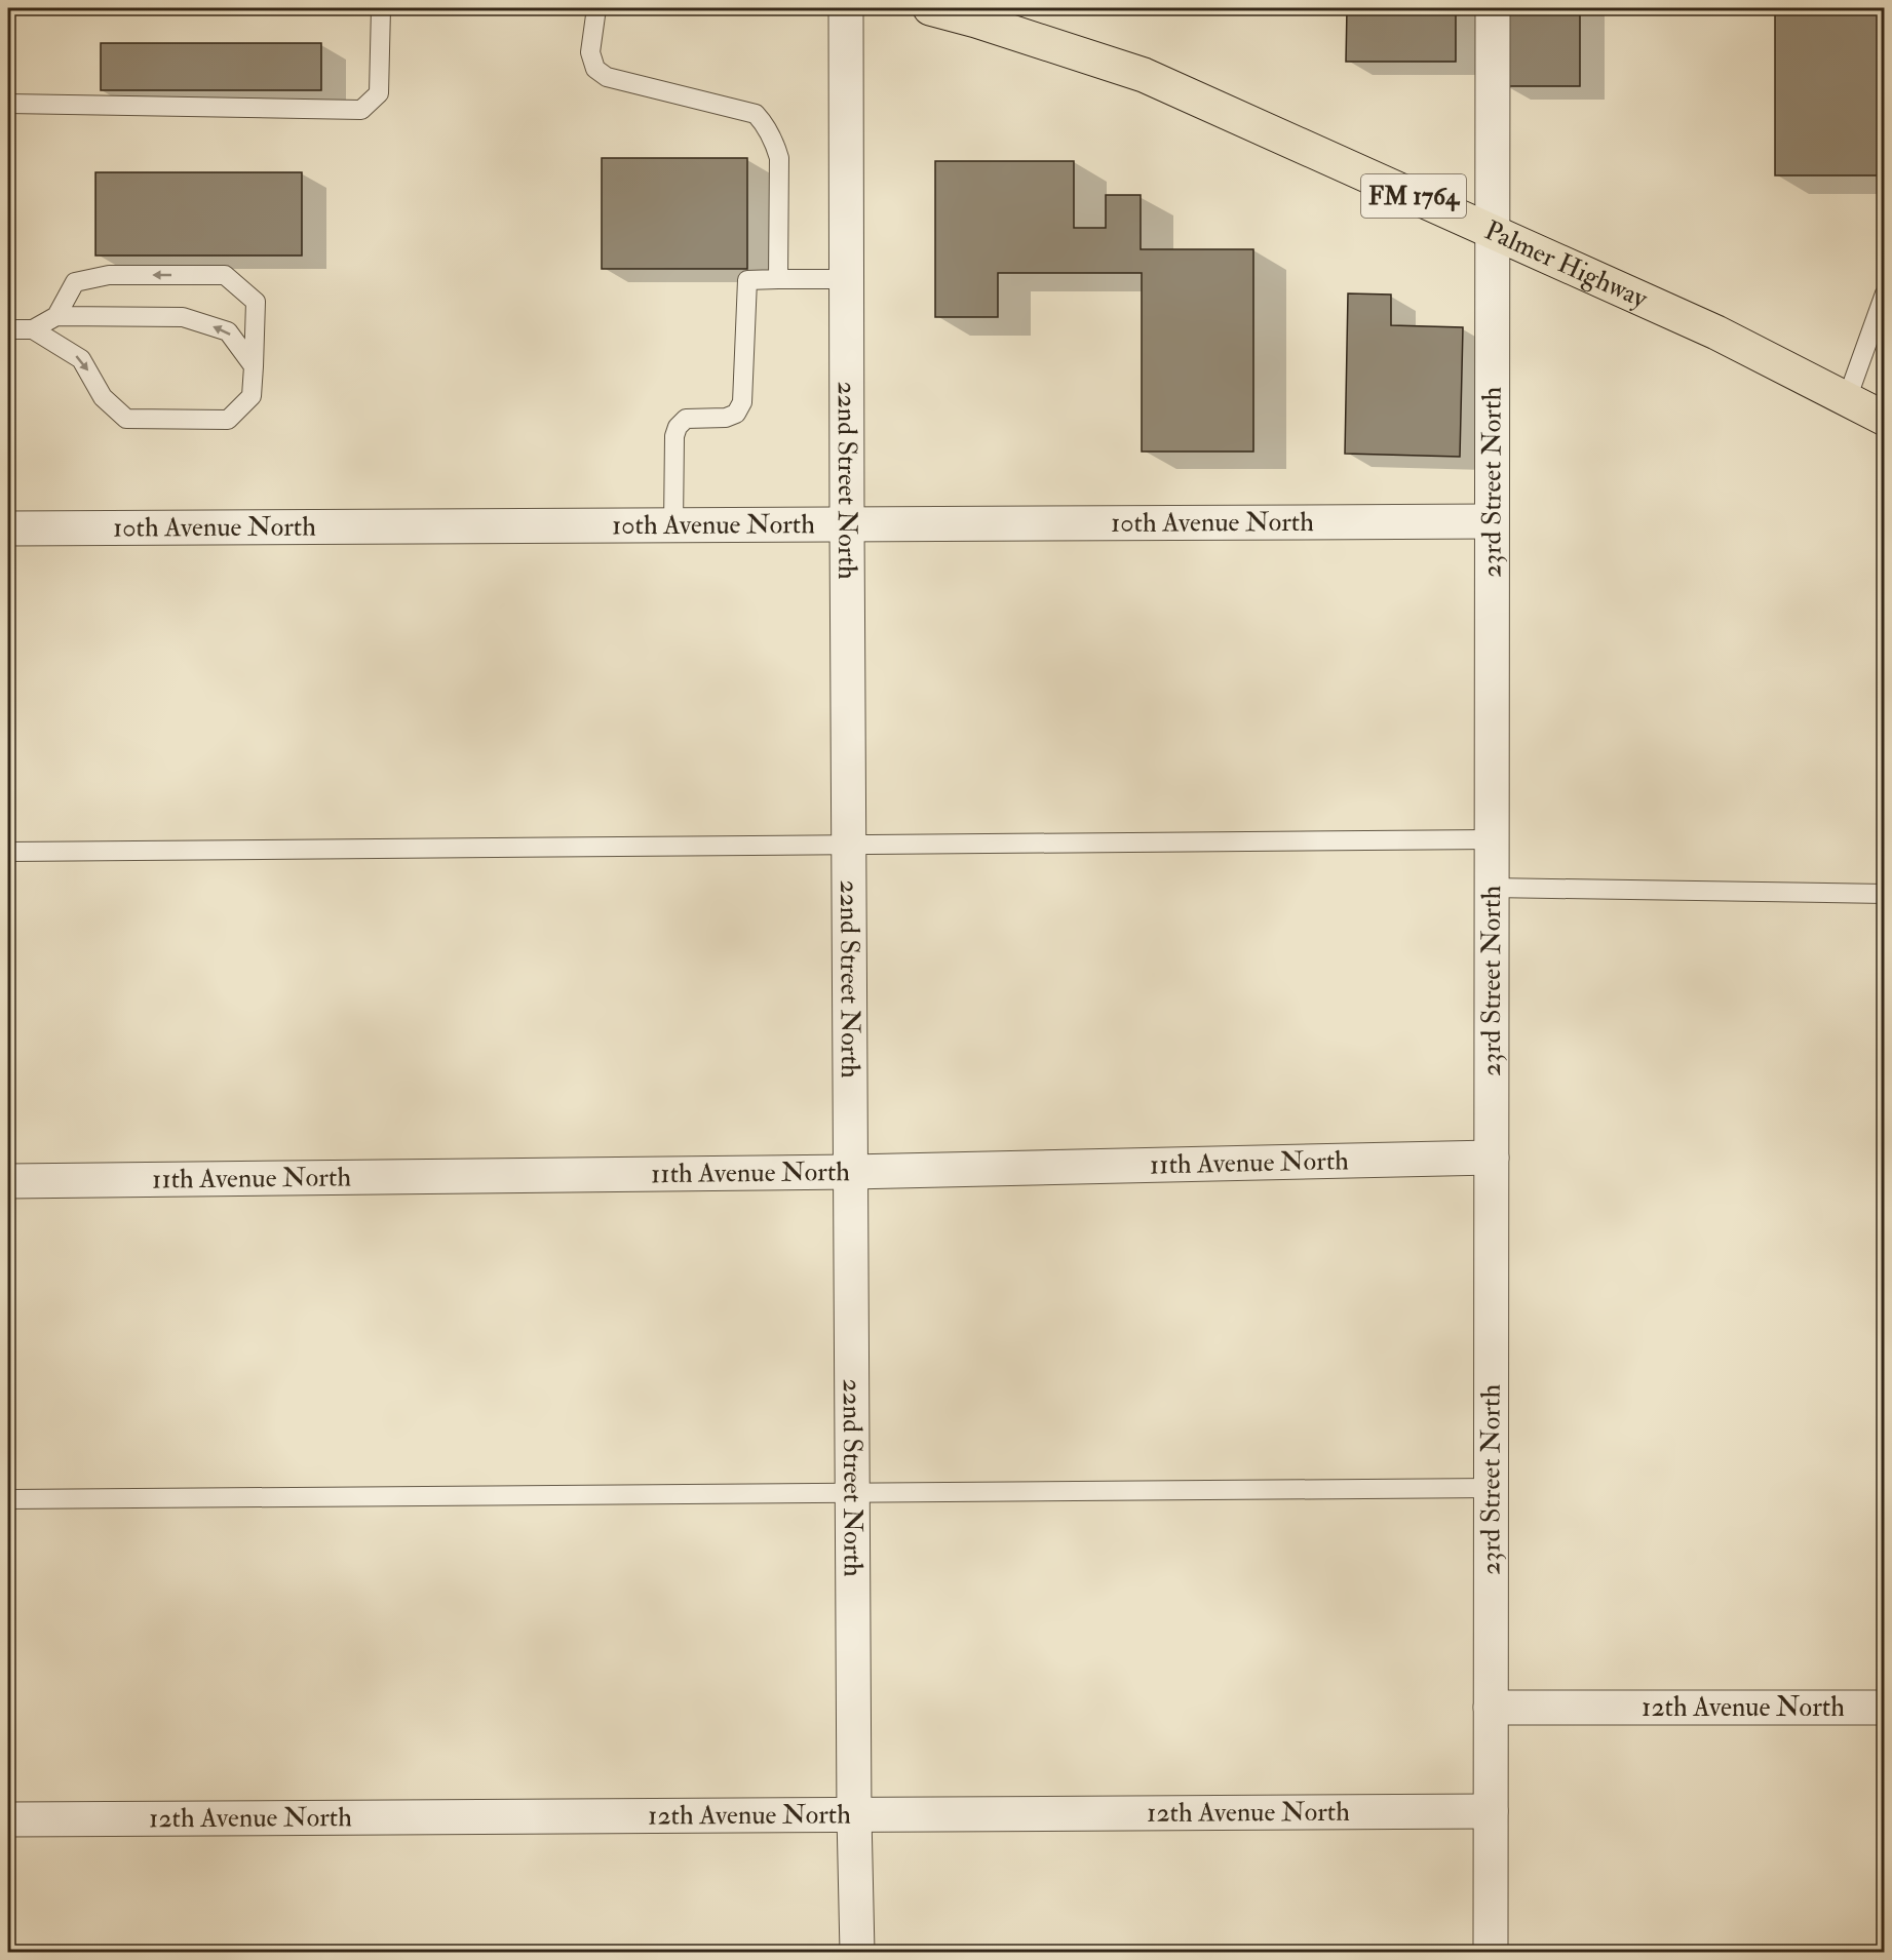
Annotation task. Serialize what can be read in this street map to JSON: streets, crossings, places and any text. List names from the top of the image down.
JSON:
{
  "streets": {
    "main road": ["FM 1764", "Palmer Highway"],
    "street": [
      "22nd Street North",
      "23rd Street North",
      "10th Avenue North",
      "11th Avenue North",
      "12th Avenue North"
    ]
  },
  "crossings": [
    ["Palmer Highway", "23rd Street North"],
    ["22nd Street North", "10th Avenue North"],
    ["22nd Street North", "11th Avenue North"],
    ["22nd Street North", "12th Avenue North"],
    ["23rd Street North", "10th Avenue North"],
    ["23rd Street North", "11th Avenue North"],
    ["23rd Street North", "12th Avenue North"]
  ]
}
